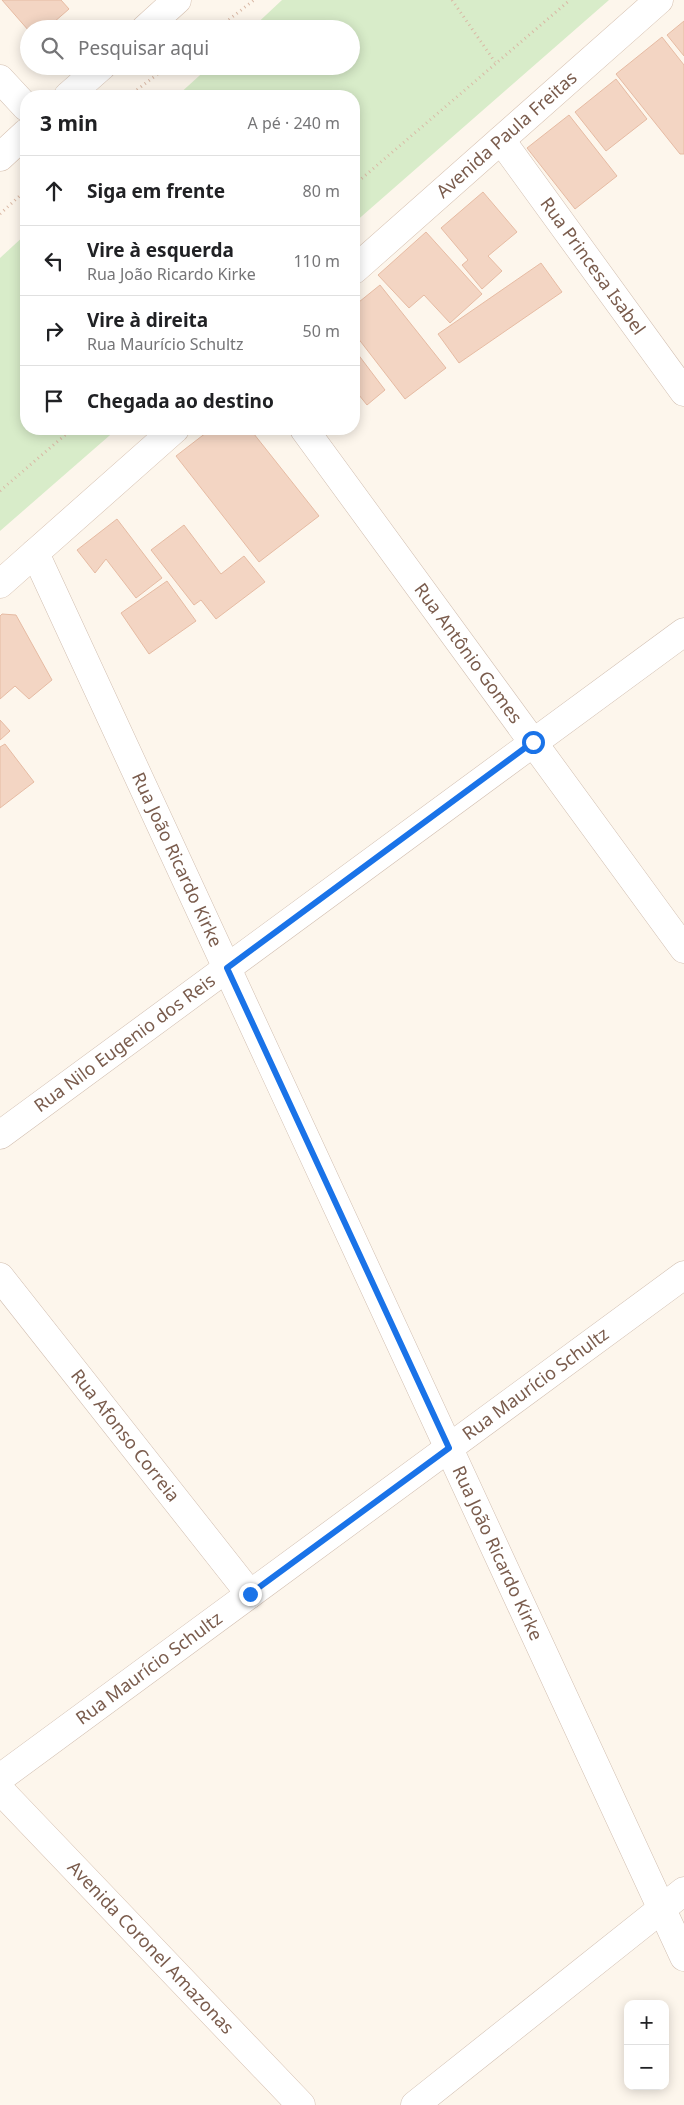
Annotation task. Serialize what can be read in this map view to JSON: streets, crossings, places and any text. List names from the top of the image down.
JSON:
{
  "streets": {
    "street": [
      "Avenida Paula Freitas",
      "Rua Princesa Isabel",
      "Rua Antônio Gomes",
      "Rua João Ricardo Kirke",
      "Rua Nilo Eugenio dos Reis",
      "Rua Maurício Schultz",
      "Rua Afonso Correia",
      "Avenida Coronel Amazonas"
    ]
  },
  "crossings": [
    ["Avenida Paula Freitas", "Rua Princesa Isabel"],
    ["Rua Antônio Gomes", "Rua Nilo Eugenio dos Reis"],
    ["Rua João Ricardo Kirke", "Rua Nilo Eugenio dos Reis"],
    ["Rua João Ricardo Kirke", "Rua Maurício Schultz"],
    ["Rua Maurício Schultz", "Rua Afonso Correia"]
  ],
  "page": {
    "search": "Pesquisar aqui",
    "heading": ["3 min", "A pé · 240 m"],
    "list": [
      ["Siga em frente", "80 m"],
      ["Vire à esquerda", "Rua João Ricardo Kirke", "110 m"],
      ["Vire à direita", "Rua Maurício Schultz", "50 m"],
      "Chegada ao destino"
    ],
    "map_buttons": ["+", "−"]
  }
}
